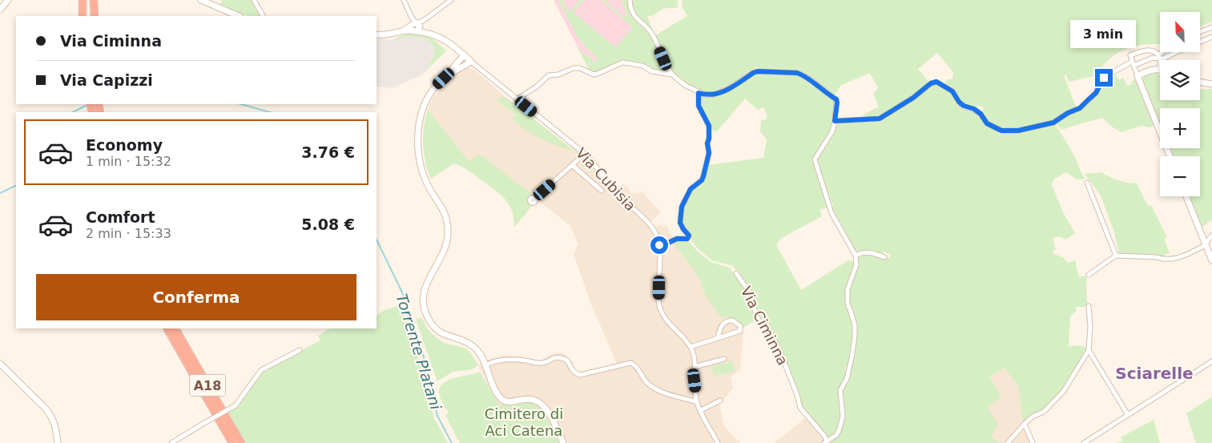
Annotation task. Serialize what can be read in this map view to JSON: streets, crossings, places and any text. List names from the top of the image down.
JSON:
{
  "streets": {
    "highway": ["A18"],
    "street": ["Via Cubisia", "Via Ciminna"]
  },
  "districts": ["Sciarelle"],
  "water": ["Torrente Platani"],
  "parks": ["Cimitero di Aci Catena"],
  "north": "top left",
  "page": {
    "map_buttons": ["+", "−"],
    "banner": ["Via Ciminna", "Via Capizzi"],
    "bubble": "3 min",
    "list": [
      {
        "name": "Economy",
        "note": "1 min · 15:32",
        "value": "3.76 €"
      },
      {
        "name": "Comfort",
        "note": "2 min · 15:33",
        "value": "5.08 €"
      }
    ],
    "buttons": "Conferma"
  }
}
